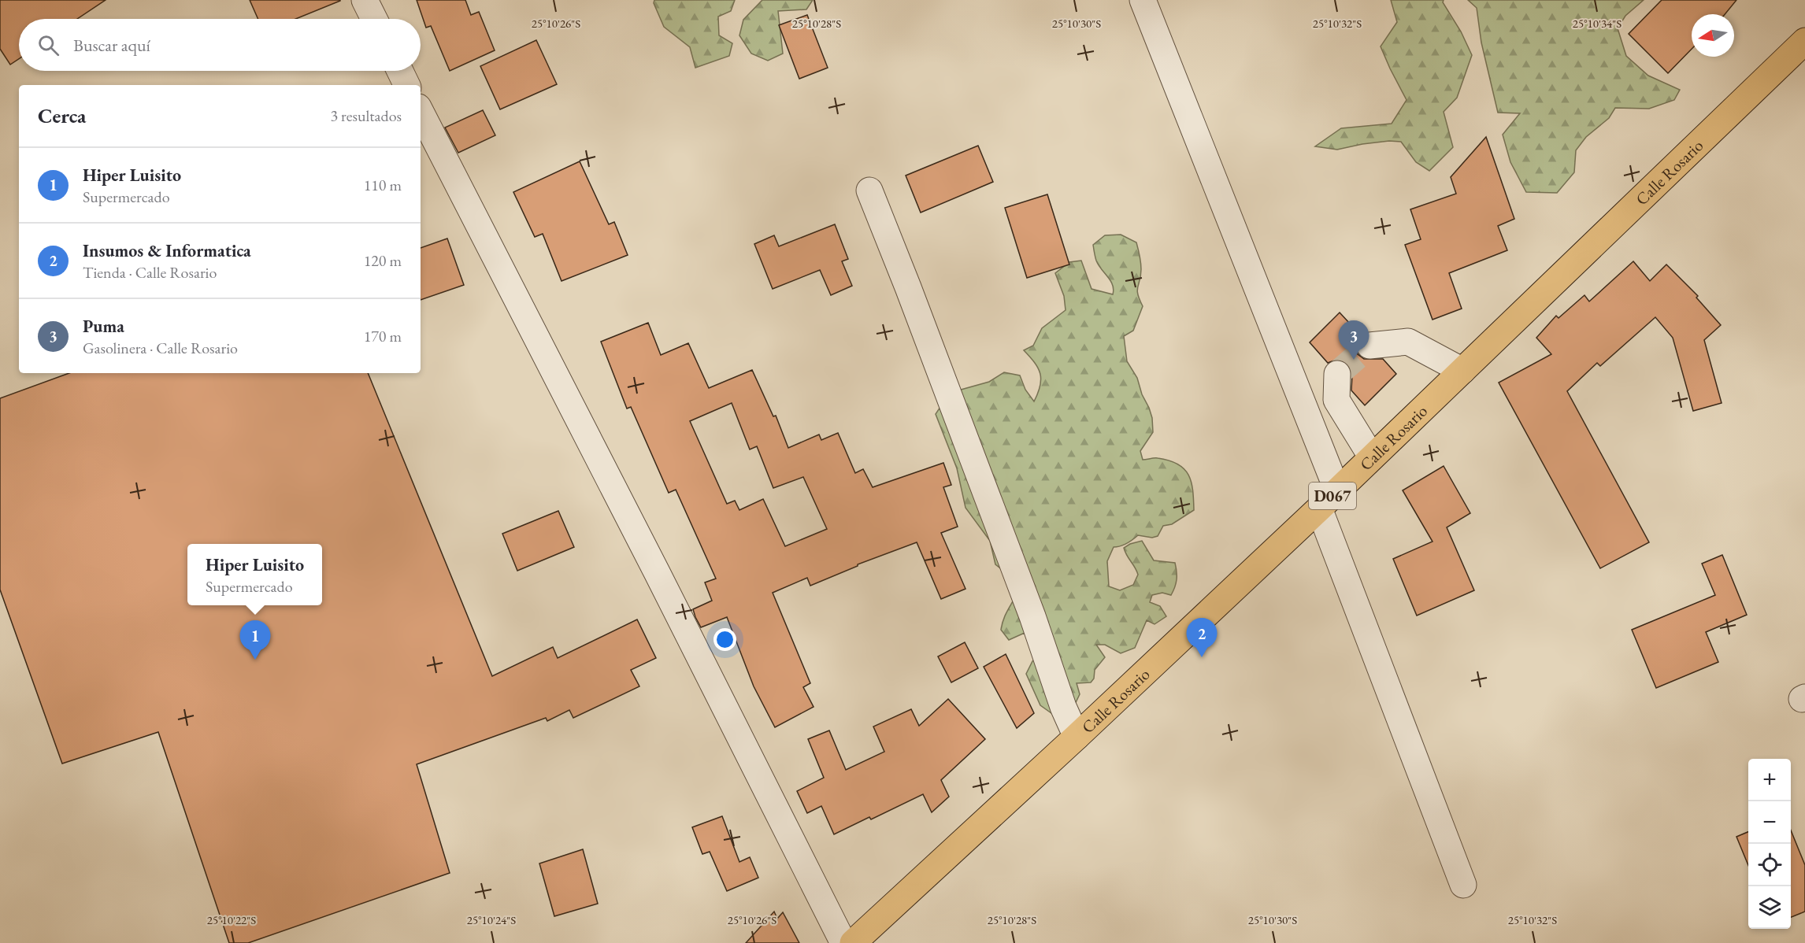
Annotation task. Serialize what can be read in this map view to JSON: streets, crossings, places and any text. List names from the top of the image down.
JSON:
{
  "streets": {
    "main road": ["Calle Rosario", "D067"]
  },
  "north": "left",
  "page": {
    "search": "Buscar aquí",
    "heading": ["Cerca", "3 resultados"],
    "list": [
      {
        "mark": "1",
        "name": "Hiper Luisito",
        "note": "Supermercado",
        "value": "110 m"
      },
      {
        "mark": "2",
        "name": "Insumos & Informatica",
        "note": "Tienda · Calle Rosario",
        "value": "120 m"
      },
      {
        "mark": "3",
        "name": "Puma",
        "note": "Gasolinera · Calle Rosario",
        "value": "170 m"
      }
    ],
    "pins": ["3", "2", "1"],
    "popup": ["Hiper Luisito", "Supermercado"],
    "map_buttons": ["+", "−"]
  },
  "coordinates": [
    "25°10'26\"S",
    "25°10'28\"S",
    "25°10'30\"S",
    "25°10'32\"S",
    "25°10'34\"S",
    "25°10'22\"S",
    "25°10'24\"S"
  ]
}
